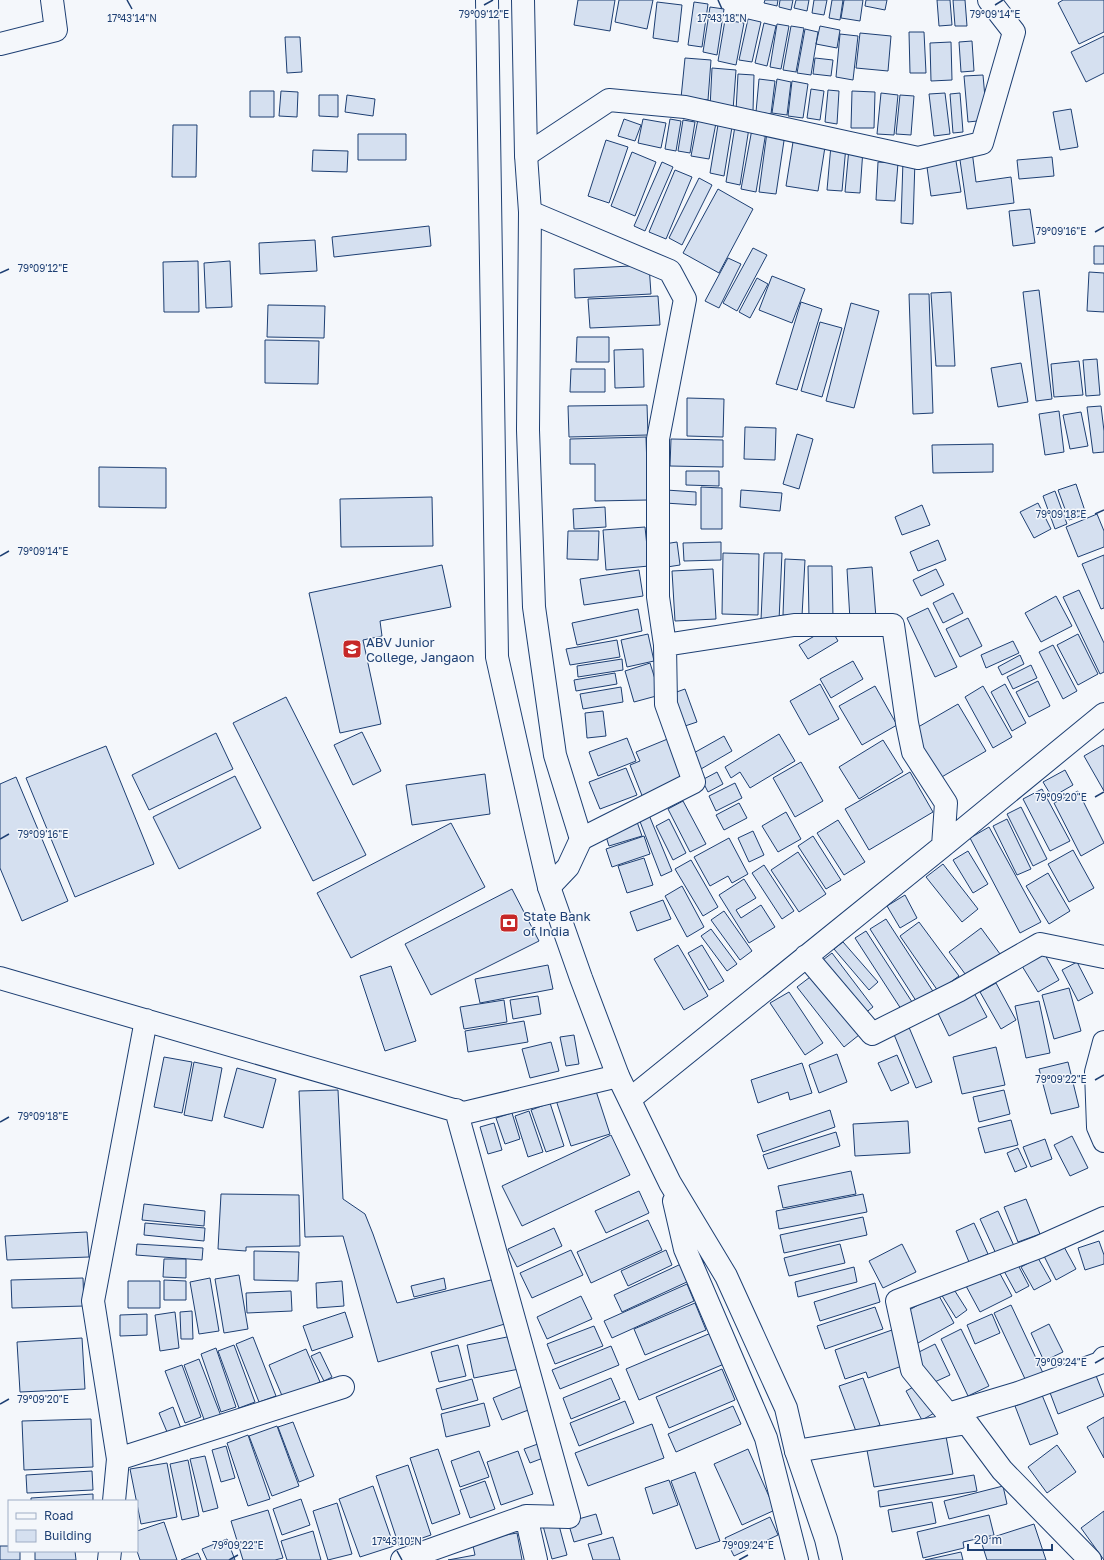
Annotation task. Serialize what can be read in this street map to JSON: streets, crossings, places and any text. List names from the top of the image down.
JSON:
{
  "places": {
    "school or university": ["ABV Junior College, Jangaon"],
    "bank": ["State Bank of India"]
  },
  "legend": ["Road", "Building"],
  "scale_bar": "20 m",
  "coordinates": [
    "79°09'12\"E",
    "79°09'14\"E",
    "17°43'14\"N",
    "17°43'18\"N",
    "79°09'16\"E",
    "79°09'18\"E",
    "79°09'20\"E",
    "79°09'22\"E",
    "79°09'24\"E",
    "17°43'10\"N"
  ]
}
